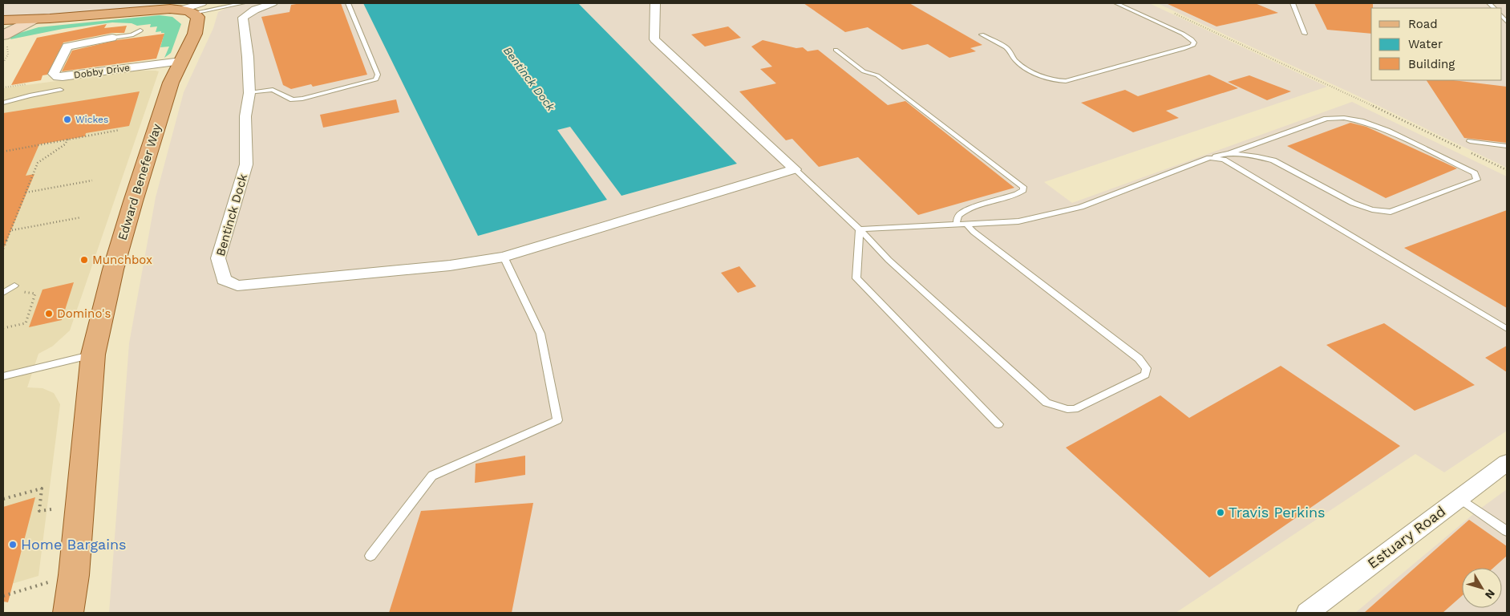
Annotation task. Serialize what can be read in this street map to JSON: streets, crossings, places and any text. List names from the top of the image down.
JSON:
{
  "streets": {
    "main road": ["Edward Benefer Way"],
    "street": ["Dobby Drive", "Bentinck Dock", "Estuary Road"]
  },
  "crossings": [
    ["Dobby Drive", "Edward Benefer Way"]
  ],
  "water": ["Bentinck Dock"],
  "places": [
    "Wickes",
    "Munchbox",
    "Domino's",
    "Travis Perkins",
    "Home Bargains"
  ],
  "legend": ["Road", "Water", "Building"],
  "north": "bottom right"
}
